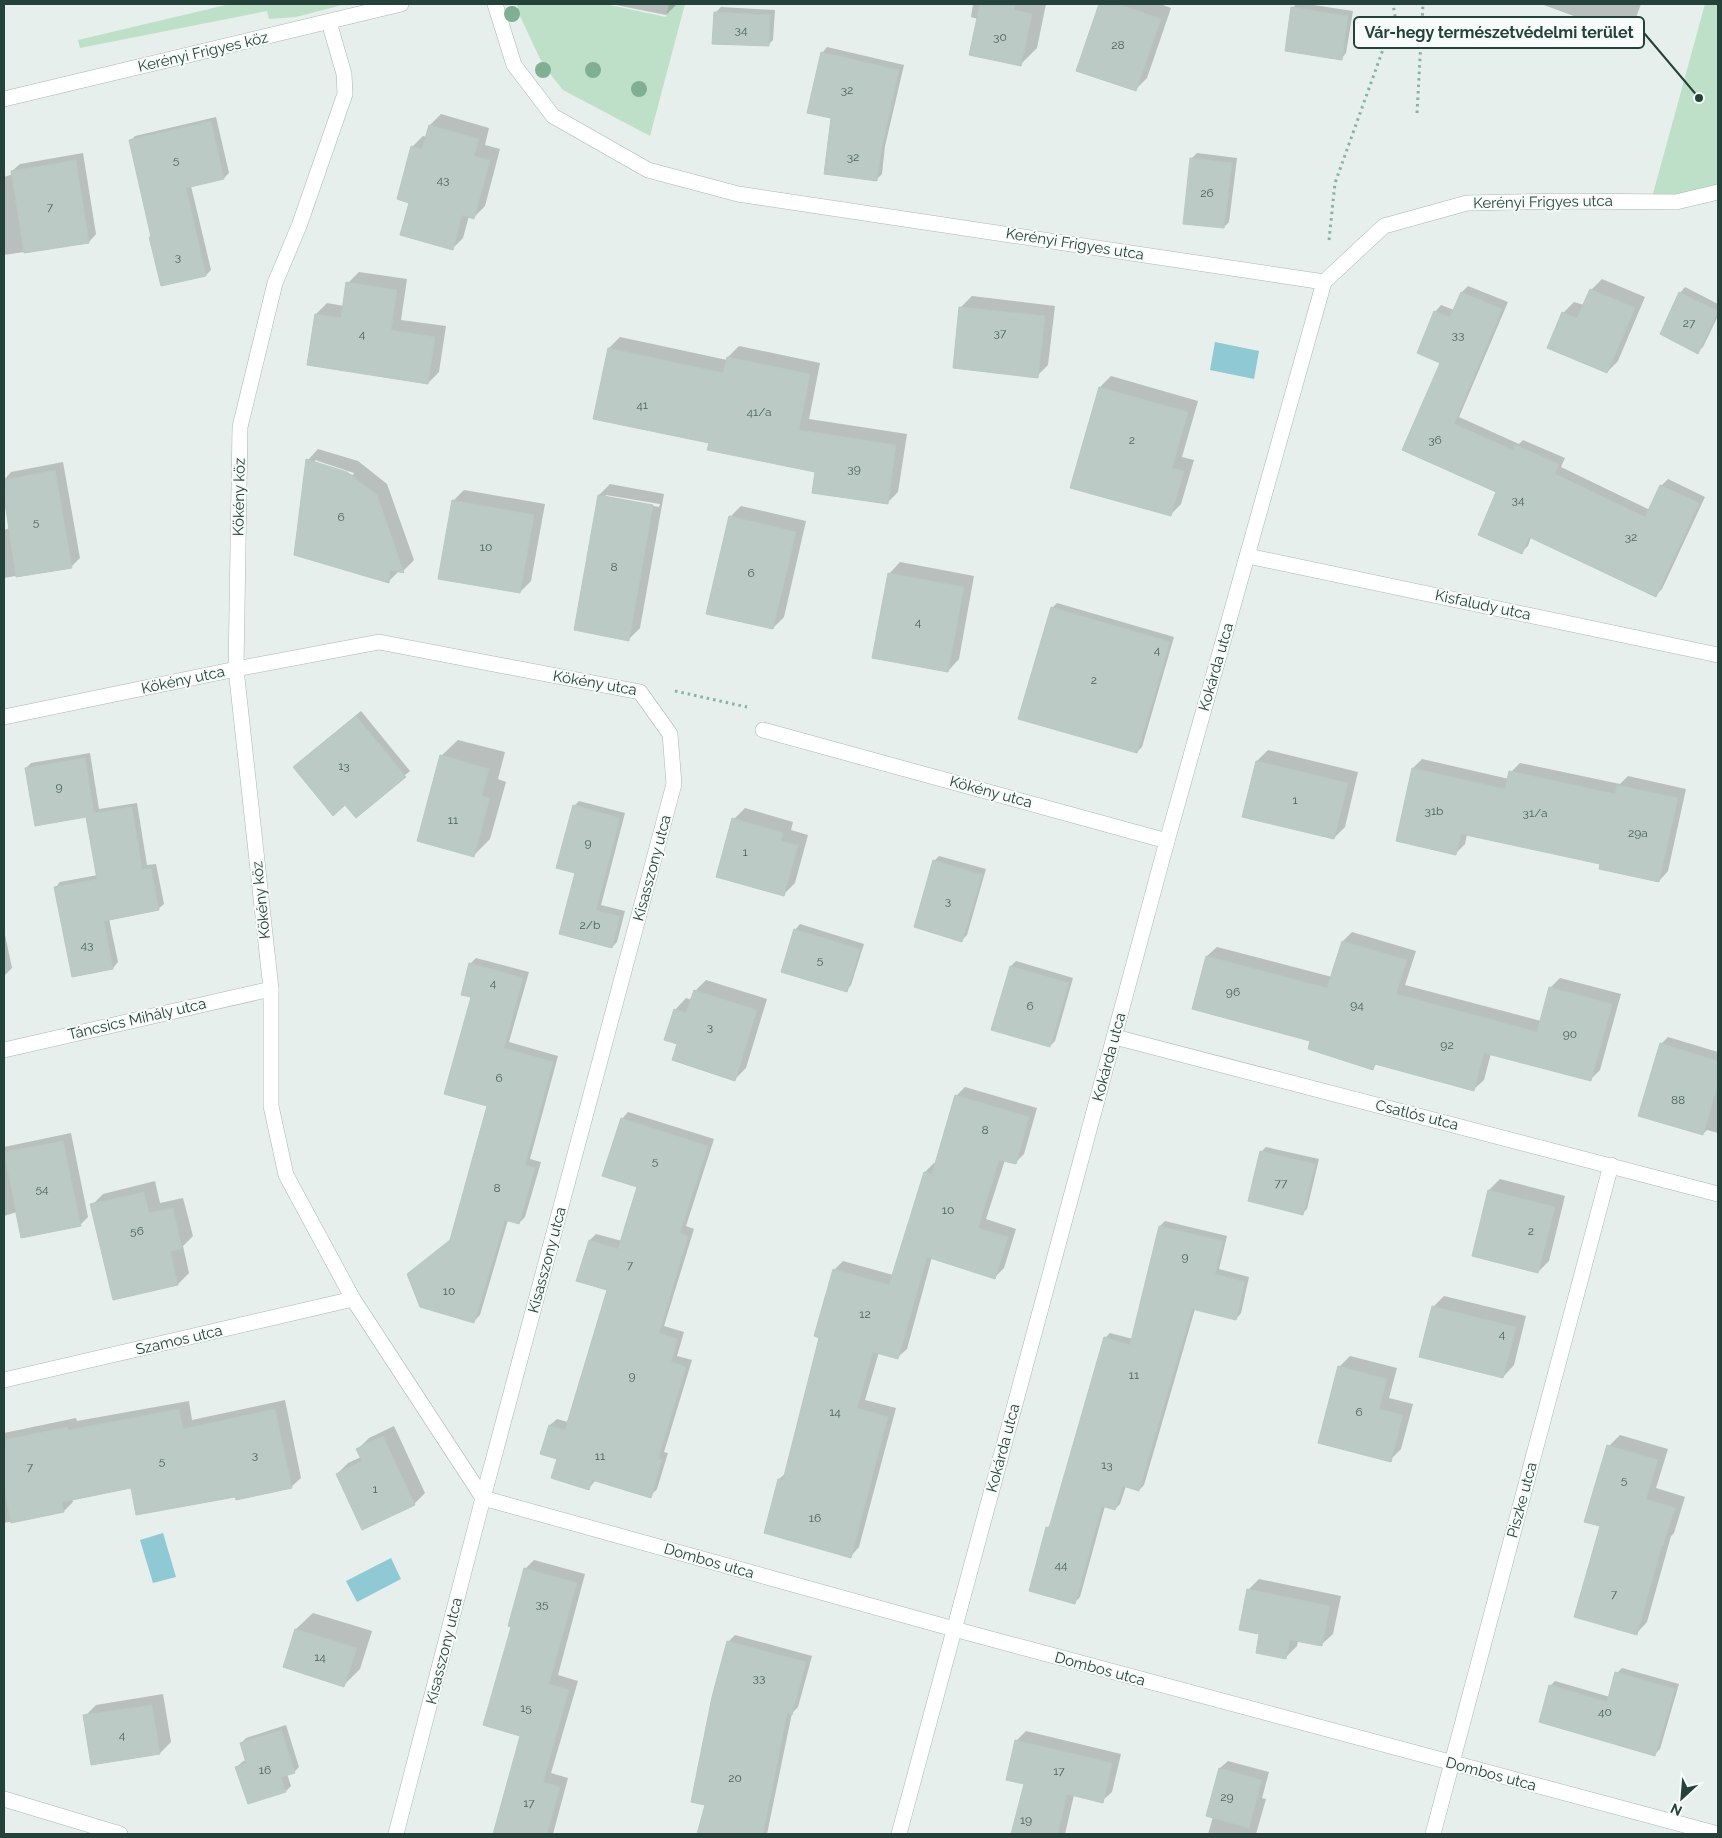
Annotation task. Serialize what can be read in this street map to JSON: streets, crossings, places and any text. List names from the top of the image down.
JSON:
{
  "streets": {
    "street": [
      "Kerényi Frigyes köz",
      "Kerényi Frigyes utca",
      "Kökény köz",
      "Kisfaludy utca",
      "Kokárda utca",
      "Kökény utca",
      "Kisasszony utca",
      "Táncsics Mihály utca",
      "Csatlós utca",
      "Szamos utca",
      "Piszke utca",
      "Dombos utca"
    ]
  },
  "crossings": [
    ["Kerényi Frigyes köz", "Kökény köz"],
    ["Kerényi Frigyes utca", "Kokárda utca"],
    ["Kökény köz", "Kökény utca"],
    ["Kökény köz", "Kisasszony utca"],
    ["Kökény köz", "Táncsics Mihály utca"],
    ["Kökény köz", "Szamos utca"],
    ["Kökény köz", "Dombos utca"],
    ["Kisfaludy utca", "Kokárda utca"],
    ["Kokárda utca", "Kökény utca"],
    ["Kokárda utca", "Csatlós utca"],
    ["Kokárda utca", "Dombos utca"],
    ["Kökény utca", "Kisasszony utca"],
    ["Kisasszony utca", "Dombos utca"],
    ["Csatlós utca", "Piszke utca"],
    ["Piszke utca", "Dombos utca"]
  ],
  "places": ["Vár-hegy természetvédelmi terület"],
  "house_numbers": [
    "34",
    "30",
    "28",
    "32",
    "32",
    "5",
    "43",
    "26",
    "7",
    "3",
    "27",
    "37",
    "4",
    "33",
    "41",
    "41/a",
    "2",
    "36",
    "39",
    "34",
    "6",
    "5",
    "32",
    "10",
    "8",
    "6",
    "4",
    "4",
    "2",
    "13",
    "9",
    "1",
    "31b",
    "31/a",
    "11",
    "29a",
    "9",
    "1",
    "3",
    "2/b",
    "43",
    "5",
    "4",
    "96",
    "94",
    "6",
    "3",
    "90",
    "92",
    "6",
    "88",
    "8",
    "5",
    "77",
    "8",
    "54",
    "10",
    "56",
    "2",
    "9",
    "7",
    "10",
    "12",
    "4",
    "11",
    "9",
    "14",
    "6",
    "3",
    "11",
    "5",
    "13",
    "7",
    "5",
    "1",
    "16",
    "44",
    "7",
    "35",
    "14",
    "33",
    "15",
    "40",
    "4",
    "16",
    "17",
    "20",
    "29",
    "17",
    "19"
  ],
  "north": "bottom left"
}
